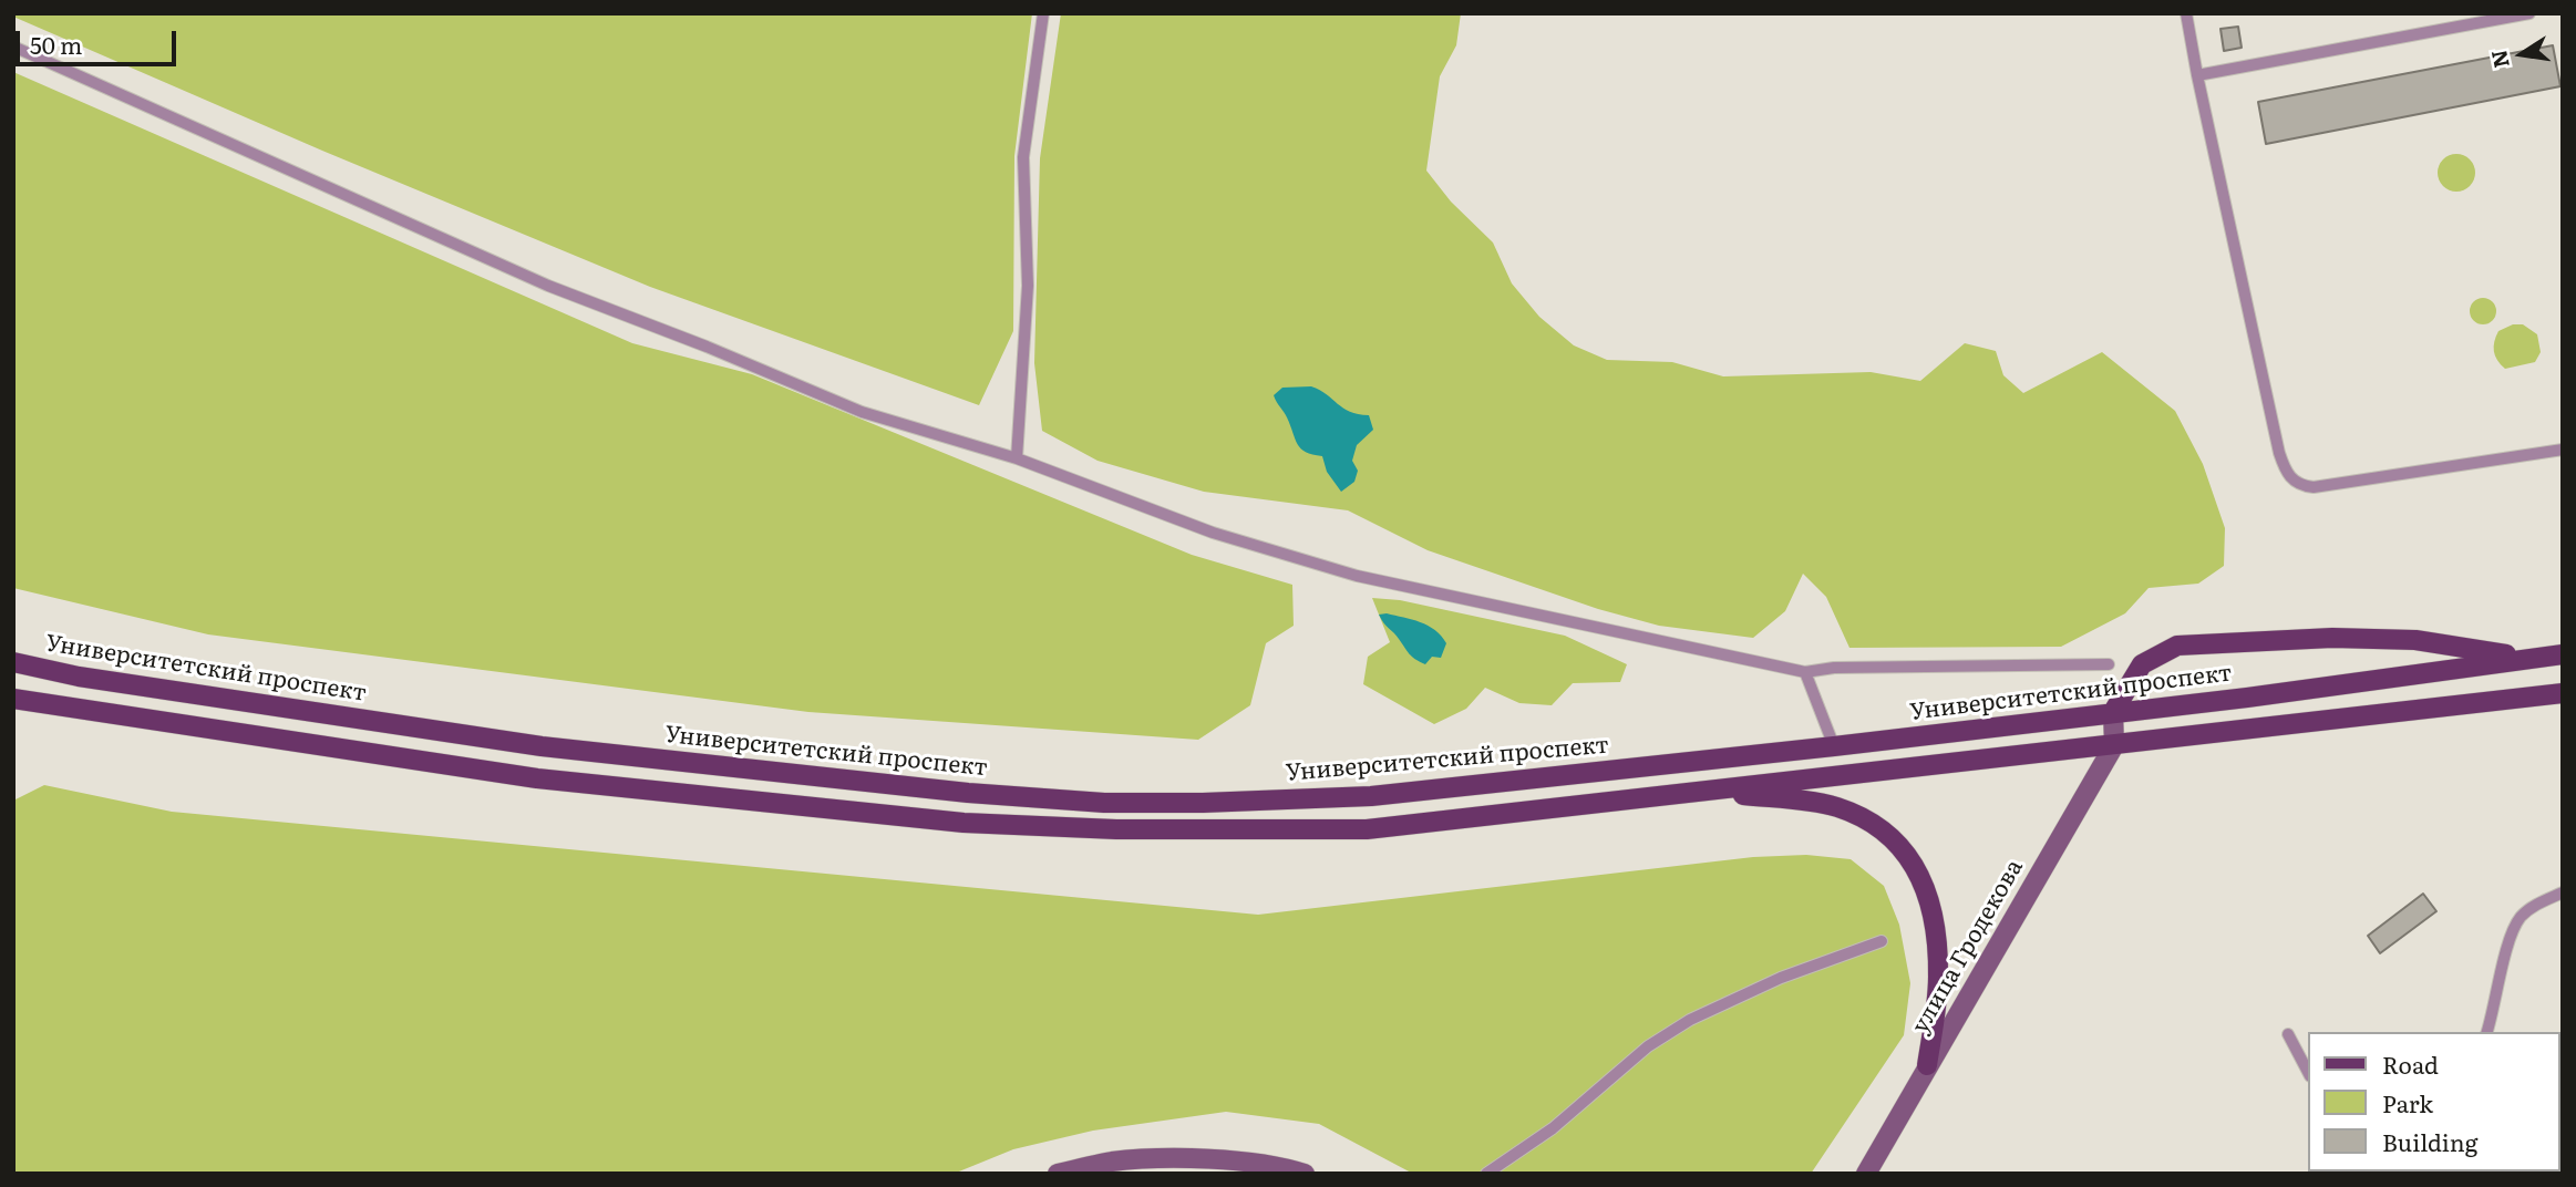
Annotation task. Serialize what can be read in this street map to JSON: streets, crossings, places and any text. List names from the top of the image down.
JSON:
{
  "streets": {
    "main road": ["Университетский проспект", "улица Гродекова"]
  },
  "legend": ["Road", "Park", "Building"],
  "scale_bar": "50 m",
  "north": "left"
}
